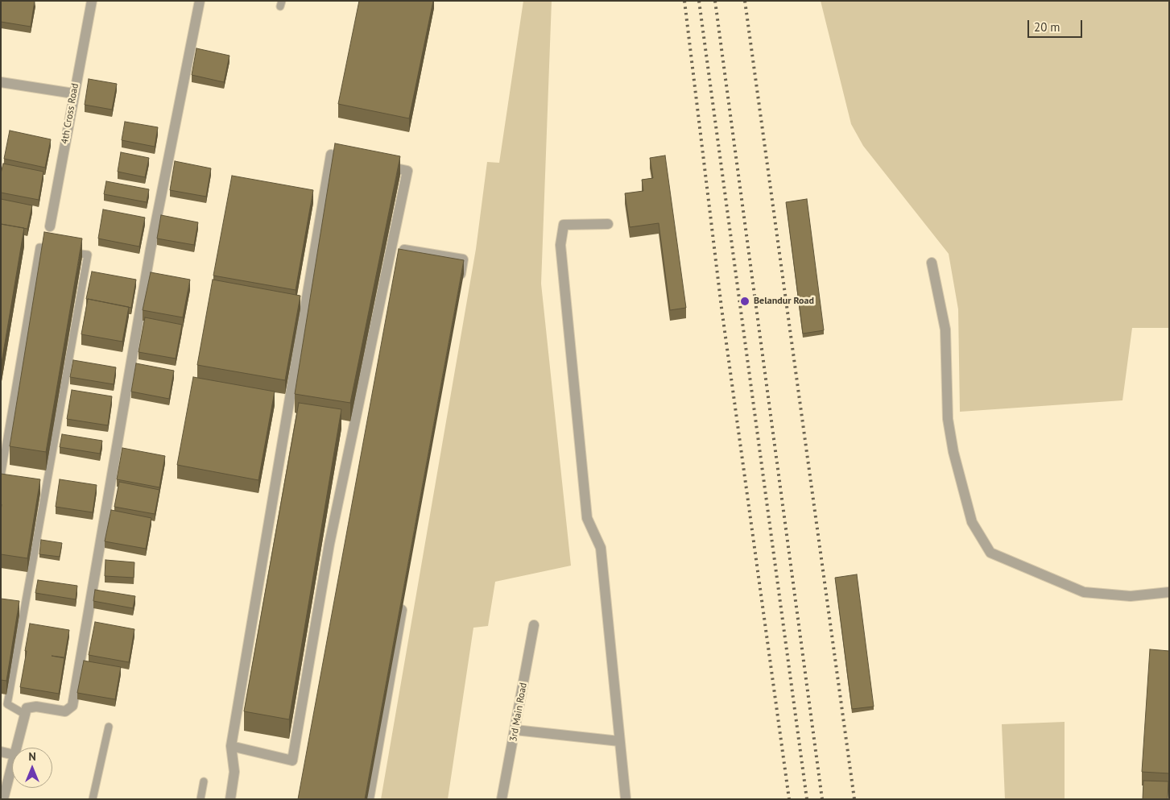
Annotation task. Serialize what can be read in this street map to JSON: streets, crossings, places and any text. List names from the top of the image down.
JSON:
{
  "streets": {
    "street": ["4th Cross Road", "3rd Main Road"]
  },
  "places": ["Belandur Road"],
  "scale_bar": "20 m",
  "north": "top"
}
